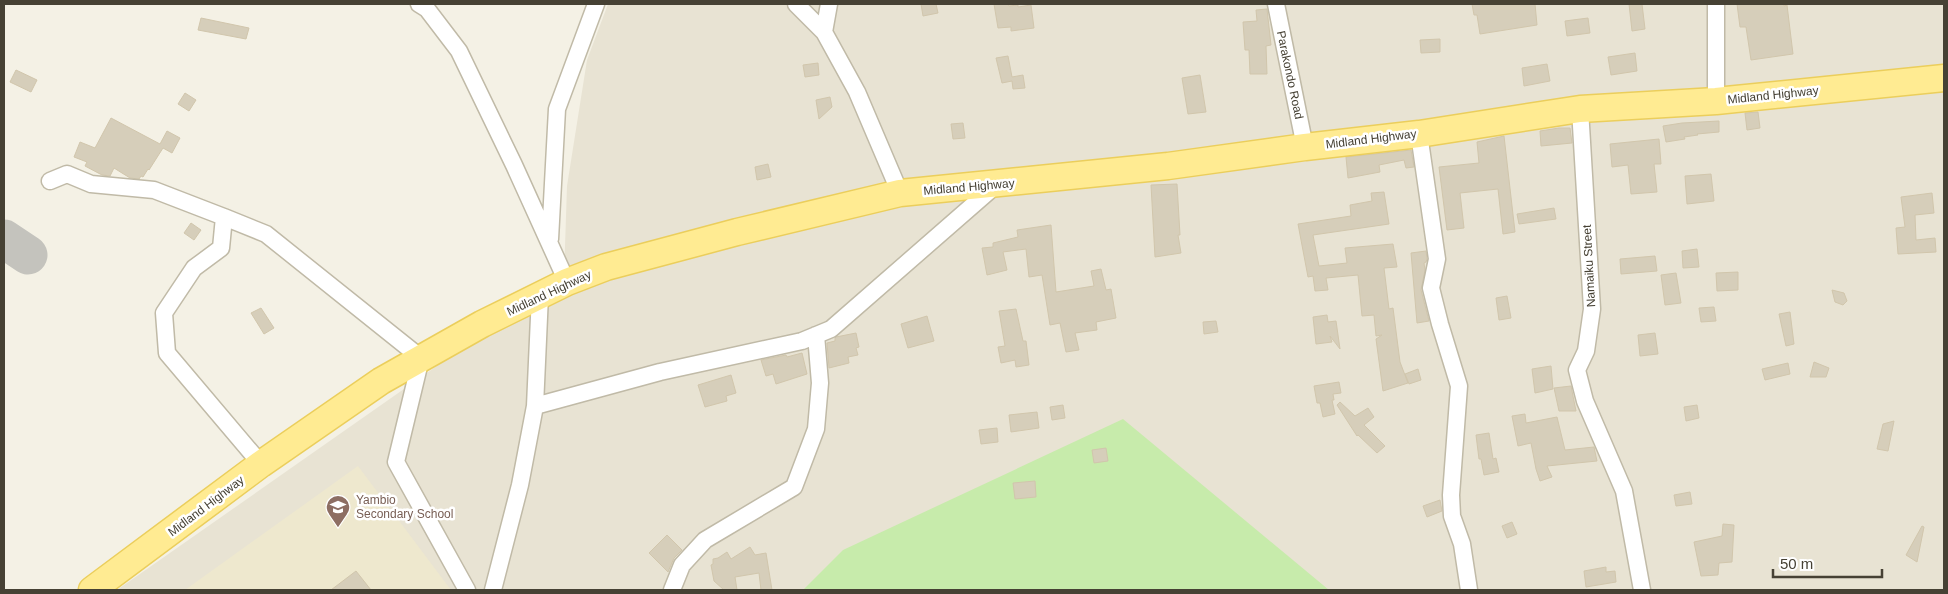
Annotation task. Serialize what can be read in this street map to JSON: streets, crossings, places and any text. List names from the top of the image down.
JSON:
{
  "streets": {
    "main road": ["Midland Highway"],
    "street": ["Parakondo Road", "Namaiku Street"]
  },
  "crossings": [
    ["Parakondo Road", "Midland Highway"],
    ["Midland Highway", "Namaiku Street"]
  ],
  "places": {
    "school or university": ["Yambio Secondary School"]
  },
  "scale_bar": "50 m"
}
